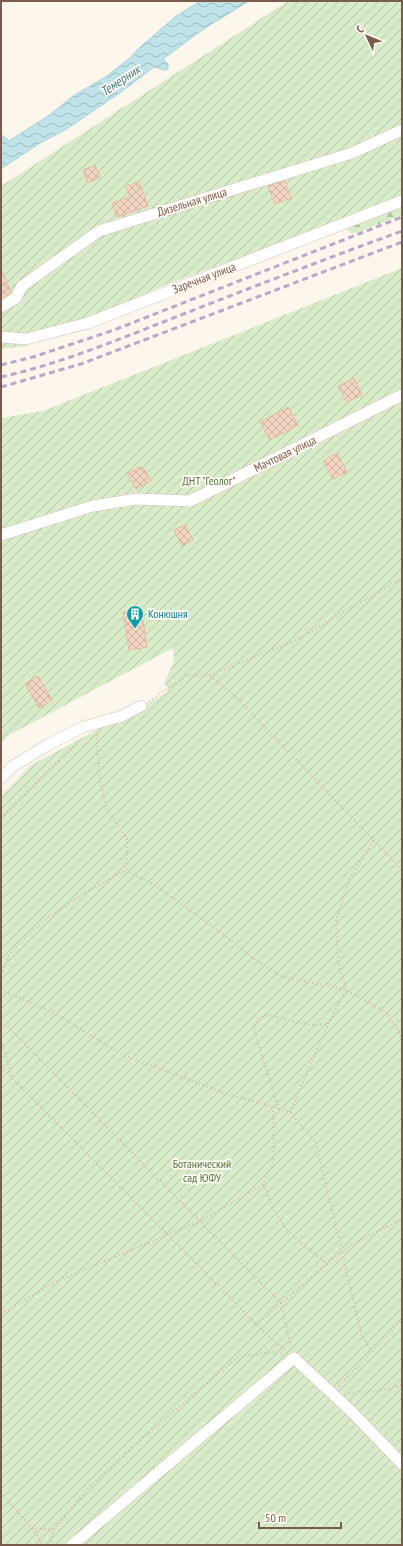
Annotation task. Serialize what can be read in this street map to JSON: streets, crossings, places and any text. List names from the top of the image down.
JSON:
{
  "streets": {
    "street": ["Дизельная улица", "Заречная улица", "Мачтовая улица"]
  },
  "water": ["Темерник"],
  "parks": ["ДНТ \"Геолог\"", "Ботанический сад ЮФУ"],
  "places": {
    "building": ["Конюшня"]
  },
  "scale_bar": "50 m",
  "north": "top left"
}
